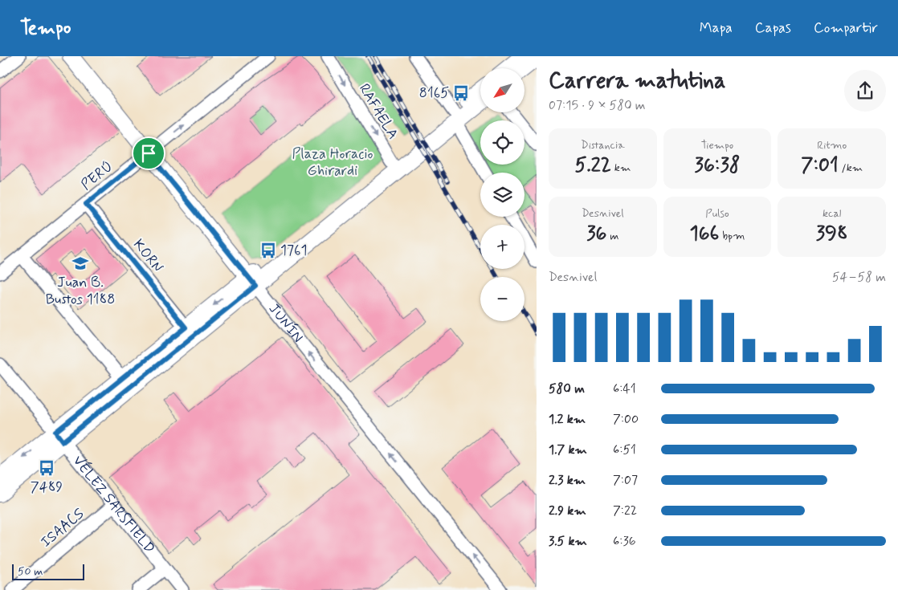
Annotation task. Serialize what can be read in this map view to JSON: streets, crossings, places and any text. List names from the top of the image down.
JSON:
{
  "streets": {
    "main road": ["JUNÍN"],
    "street": [
      "RAFAELA",
      "PERÚ",
      "KORN",
      "VÉLEZ SARSFIELD",
      "ISAACS"
    ]
  },
  "crossings": [
    ["PERÚ", "KORN"],
    ["PERÚ", "JUNÍN"],
    ["VÉLEZ SARSFIELD", "ISAACS"]
  ],
  "one_way": ["PERÚ", "JUNÍN"],
  "parks": ["Plaza Horacio Ghirardi"],
  "places": {
    "bus stop": ["8165", "1761", "7489"],
    "school or university": ["Juan B. Bustos 1188"]
  },
  "scale_bar": "50 m",
  "north": "bottom left",
  "page": {
    "header": "Tempo",
    "nav": ["Mapa", "Capas", "Compartir"],
    "heading": ["Carrera matutina", "07:15 · 9 × 580 m"],
    "map_buttons": ["+", "−"],
    "stats": [
      ["Distancia", "5.22 km"],
      ["Tiempo", "36:38"],
      ["Ritmo", "7:01 /km"],
      ["Desnivel", "36 m"],
      ["Pulso", "166 bpm"],
      ["kcal", "398"]
    ],
    "chart": ["Desnivel", "54–58 m"],
    "list": [
      {
        "name": "580 m",
        "note": "6:41"
      },
      {
        "name": "1.2 km",
        "note": "7:00"
      },
      {
        "name": "1.7 km",
        "note": "6:51"
      },
      {
        "name": "2.3 km",
        "note": "7:07"
      },
      {
        "name": "2.9 km",
        "note": "7:22"
      },
      {
        "name": "3.5 km",
        "note": "6:36"
      }
    ],
    "scale": "50 m"
  }
}
